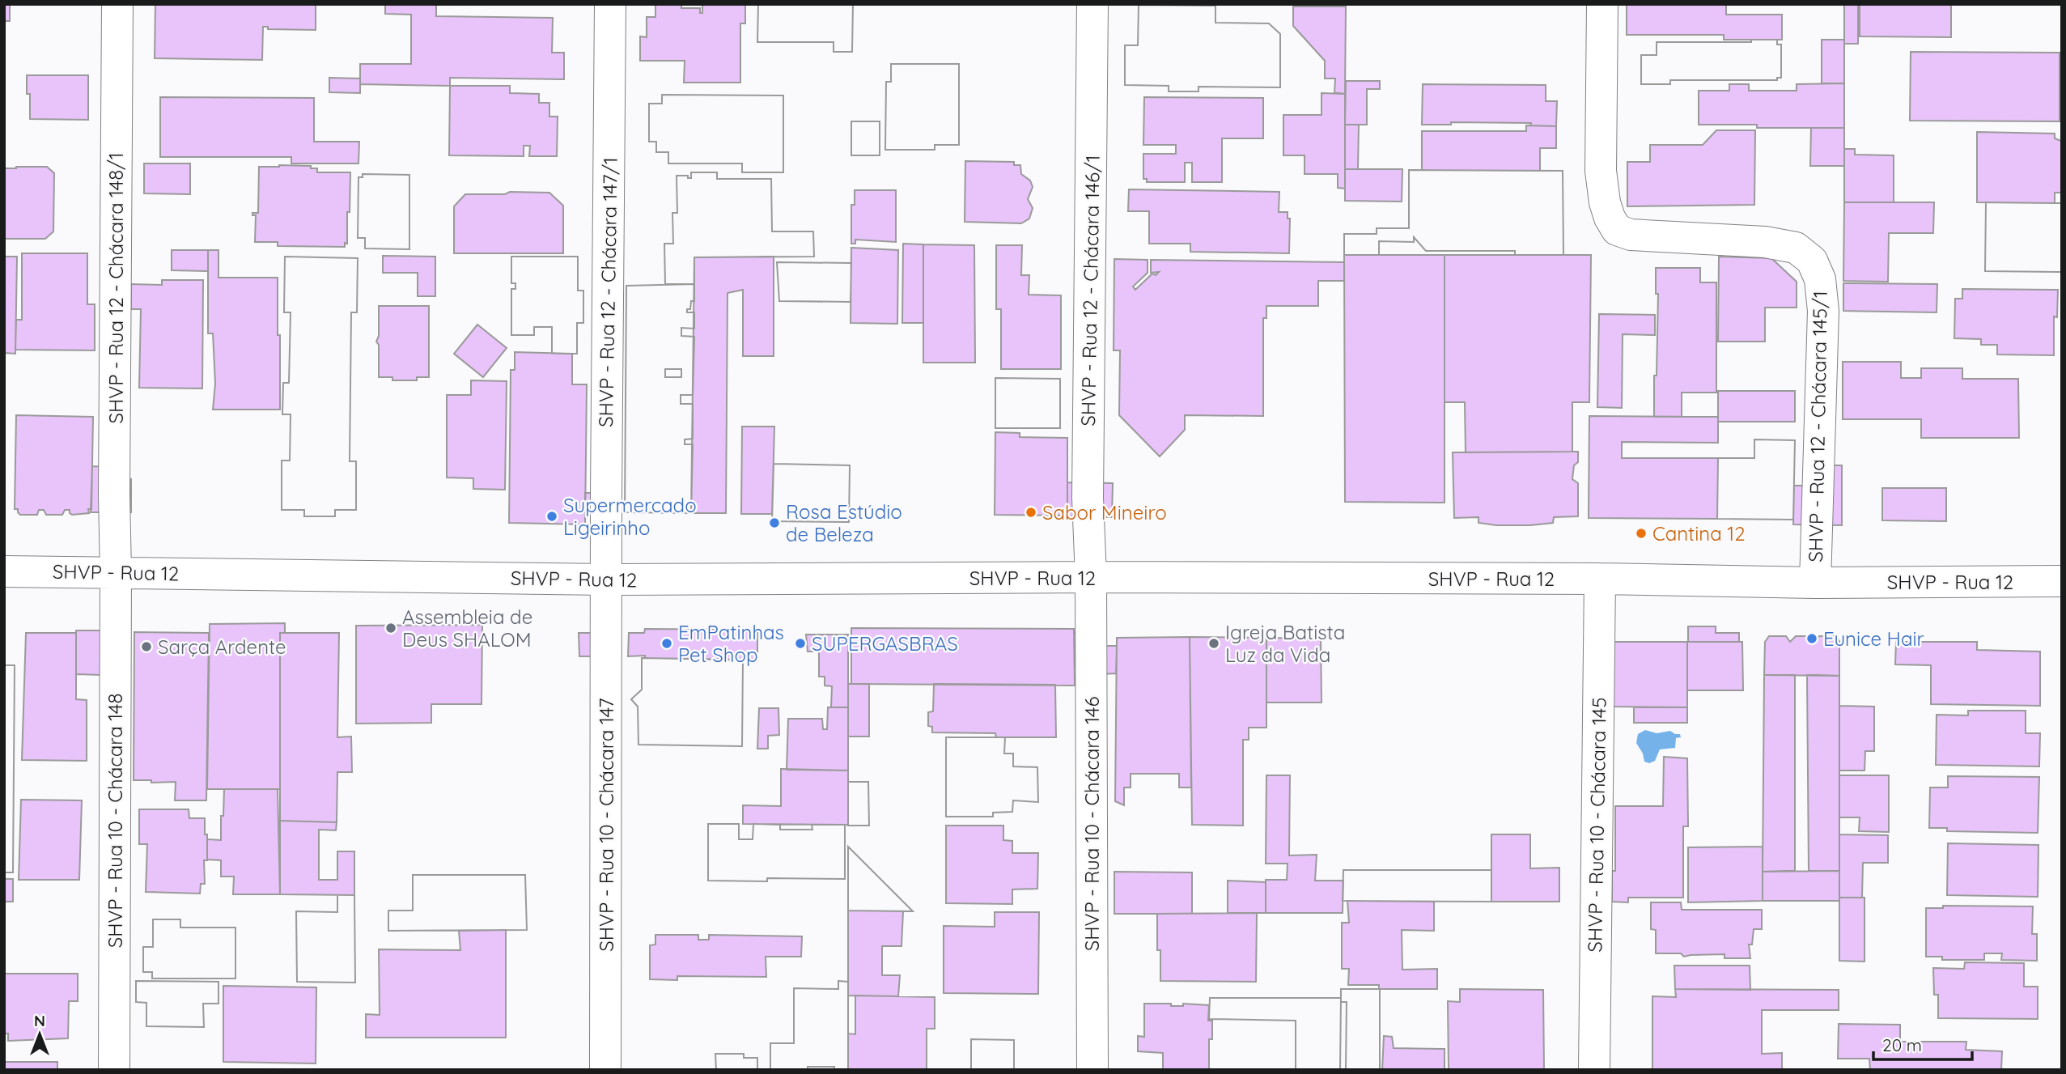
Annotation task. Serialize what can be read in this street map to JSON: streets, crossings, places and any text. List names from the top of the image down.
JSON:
{
  "streets": {
    "street": [
      "SHVP - Rua 12 - Chácara 148/1",
      "SHVP - Rua 12 - Chácara 146/1",
      "SHVP - Rua 12 - Chácara 147/1",
      "SHVP - Rua 12 - Chácara 145/1",
      "SHVP - Rua 12",
      "SHVP - Rua 10 - Chácara 148",
      "SHVP - Rua 10 - Chácara 146",
      "SHVP - Rua 10 - Chácara 147",
      "SHVP - Rua 10 - Chácara 145"
    ]
  },
  "crossings": [
    ["SHVP - Rua 12 - Chácara 148/1", "SHVP - Rua 12"],
    ["SHVP - Rua 12 - Chácara 148/1", "SHVP - Rua 10 - Chácara 148"],
    ["SHVP - Rua 12 - Chácara 146/1", "SHVP - Rua 12"],
    ["SHVP - Rua 12 - Chácara 146/1", "SHVP - Rua 10 - Chácara 146"],
    ["SHVP - Rua 12 - Chácara 147/1", "SHVP - Rua 12"],
    ["SHVP - Rua 12 - Chácara 147/1", "SHVP - Rua 10 - Chácara 147"],
    ["SHVP - Rua 12 - Chácara 145/1", "SHVP - Rua 12"],
    ["SHVP - Rua 12", "SHVP - Rua 10 - Chácara 148"],
    ["SHVP - Rua 12", "SHVP - Rua 10 - Chácara 146"],
    ["SHVP - Rua 12", "SHVP - Rua 10 - Chácara 147"],
    ["SHVP - Rua 12", "SHVP - Rua 10 - Chácara 145"]
  ],
  "places": [
    "Sabor Mineiro",
    "Supermercado Ligeirinho",
    "Rosa Estúdio de Beleza",
    "Cantina 12",
    "Assembleia de Deus SHALOM",
    "Eunice Hair",
    "EmPatinhas Pet Shop",
    "SUPERGASBRAS",
    "Igreja Batista Luz da Vida",
    "Sarça Ardente"
  ],
  "scale_bar": "20 m",
  "north": "top"
}
